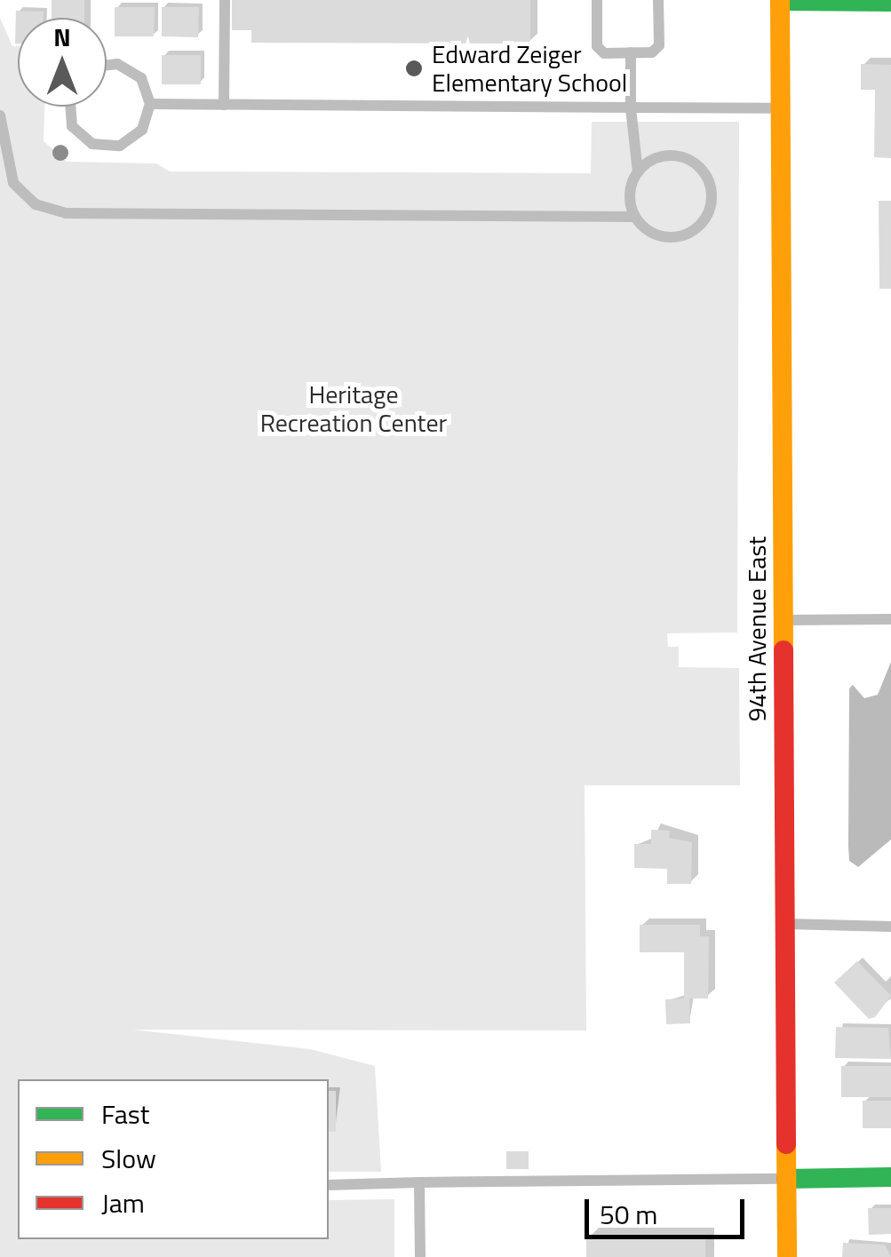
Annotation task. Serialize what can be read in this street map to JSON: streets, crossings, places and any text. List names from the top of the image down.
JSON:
{
  "streets": {
    "main road": ["94th Avenue East"]
  },
  "parks": ["Heritage Recreation Center"],
  "places": ["Edward Zeiger Elementary School"],
  "legend": ["Fast", "Slow", "Jam"],
  "scale_bar": "50 m",
  "north": "top"
}
